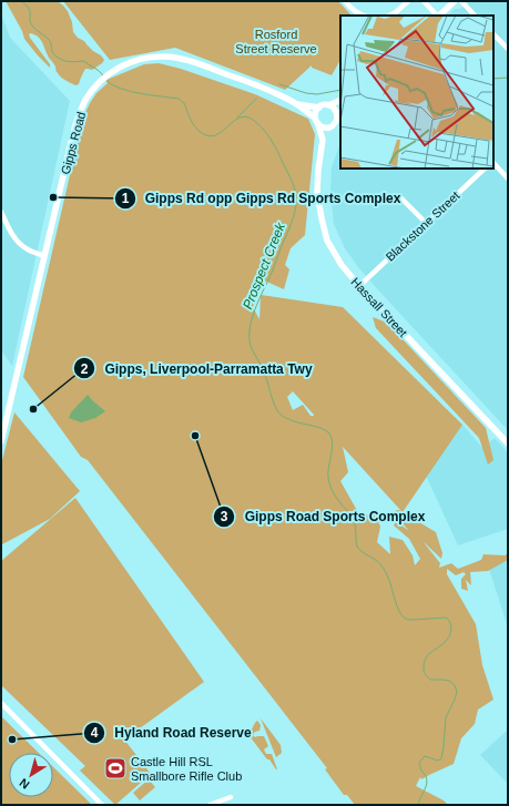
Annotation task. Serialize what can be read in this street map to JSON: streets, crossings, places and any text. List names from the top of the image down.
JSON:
{
  "streets": {
    "main road": ["Gipps Road", "Hassall Street"],
    "street": ["Blackstone Street"]
  },
  "crossings": [
    ["Gipps Road", "Hassall Street"],
    ["Blackstone Street", "Hassall Street"]
  ],
  "water": ["Prospect Creek"],
  "parks": ["Rosford Street Reserve"],
  "places": {
    "other": [
      "Gipps Rd opp Gipps Rd Sports Complex",
      "Gipps, Liverpool-Parramatta Twy",
      "Gipps Road Sports Complex",
      "Hyland Road Reserve"
    ],
    "sports": ["Castle Hill RSL Smallbore Rifle Club"]
  },
  "north": "bottom left"
}
